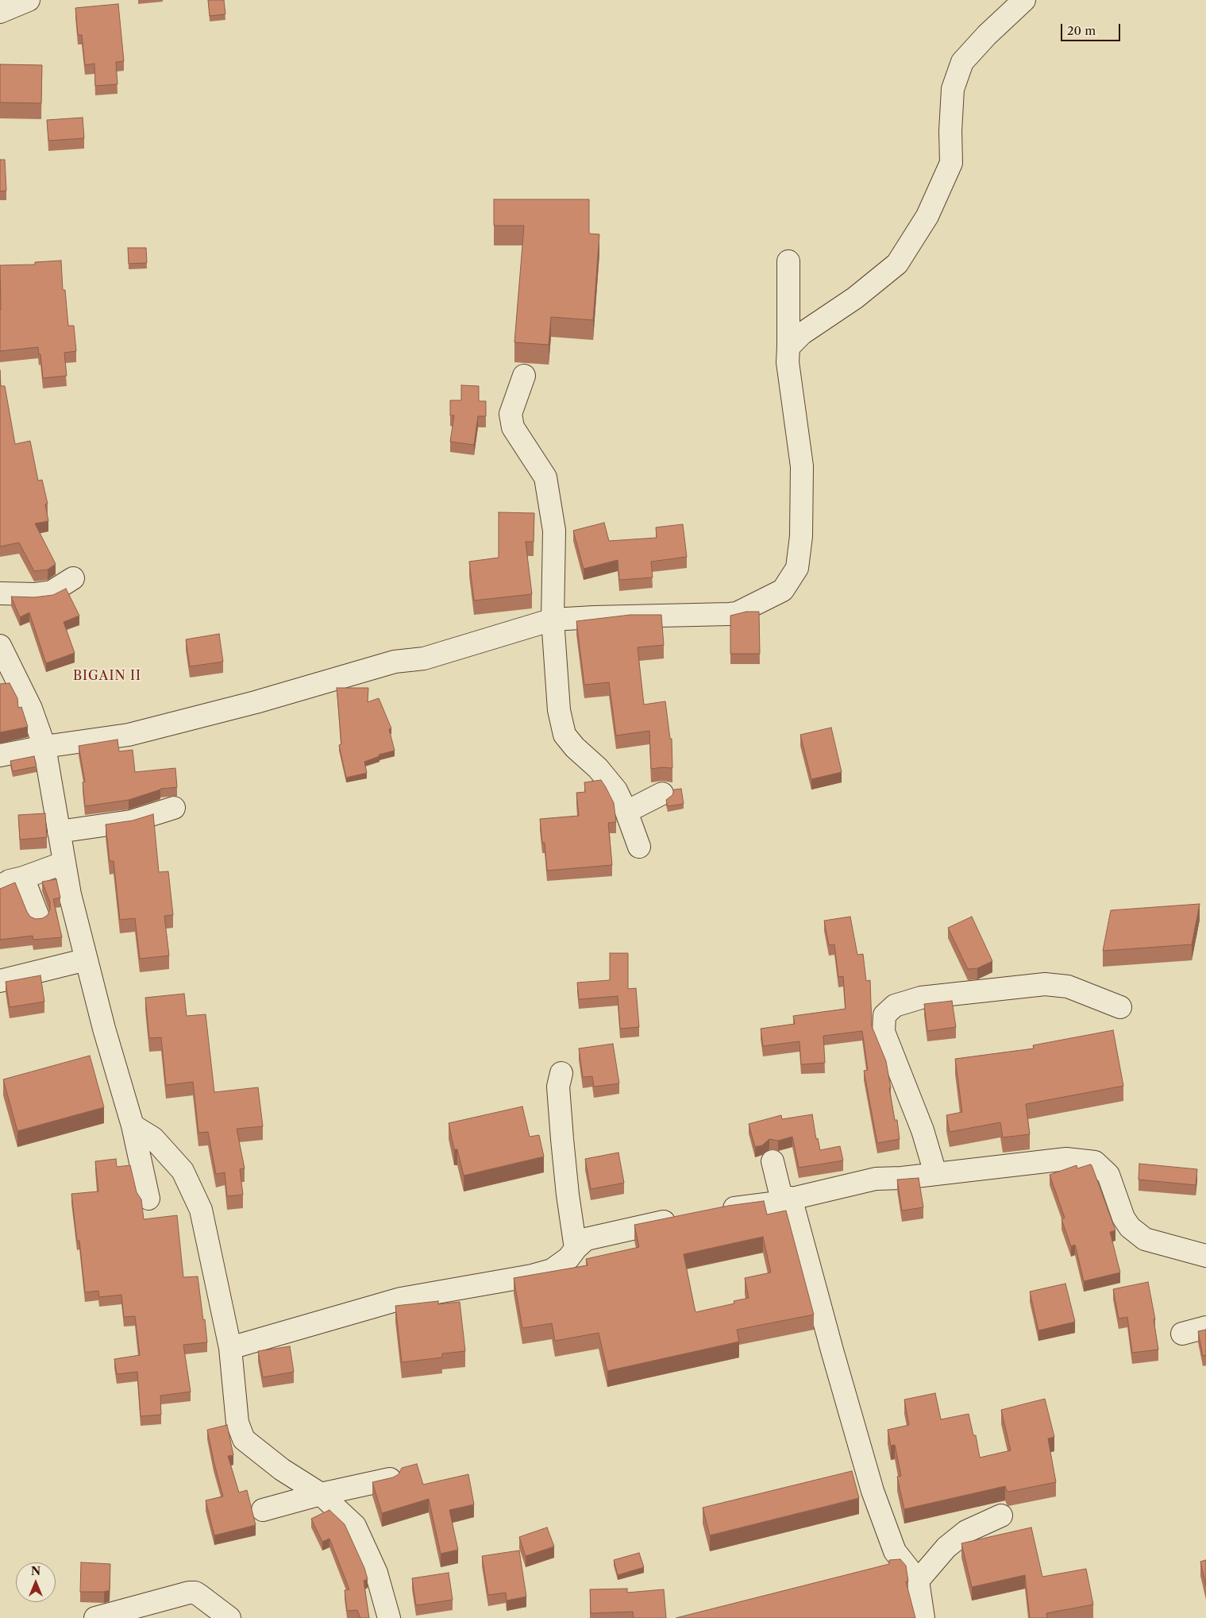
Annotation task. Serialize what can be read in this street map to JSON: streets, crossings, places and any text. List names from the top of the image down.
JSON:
{
  "districts": ["BIGAIN II"],
  "scale_bar": "20 m",
  "north": "top"
}
